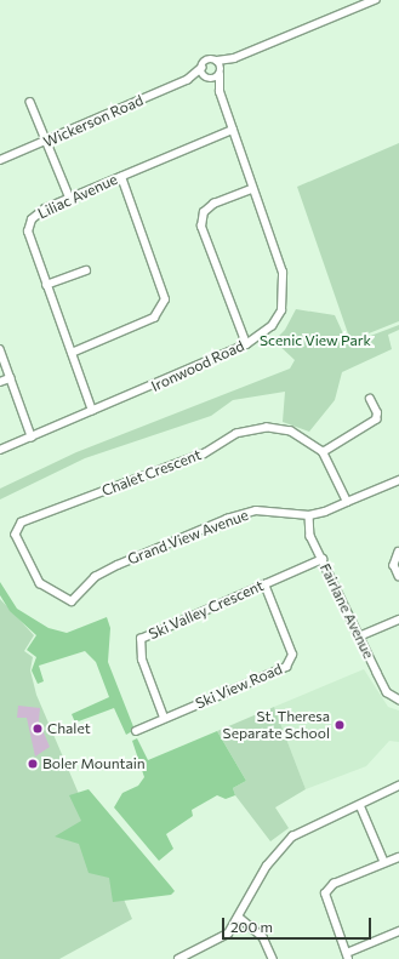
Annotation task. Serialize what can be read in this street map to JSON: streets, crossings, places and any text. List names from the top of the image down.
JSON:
{
  "streets": {
    "street": [
      "Wickerson Road",
      "Liliac Avenue",
      "Ironwood Road",
      "Chalet Crescent",
      "Grand View Avenue",
      "Ski Valley Crescent",
      "Fairlane Avenue",
      "Ski View Road"
    ]
  },
  "crossings": [
    ["Wickerson Road", "Ironwood Road"],
    ["Liliac Avenue", "Ironwood Road"],
    ["Chalet Crescent", "Grand View Avenue"],
    ["Grand View Avenue", "Fairlane Avenue"],
    ["Ski Valley Crescent", "Fairlane Avenue"],
    ["Ski Valley Crescent", "Ski View Road"]
  ],
  "parks": ["Scenic View Park"],
  "places": ["St. Theresa Separate School", "Chalet", "Boler Mountain"],
  "scale_bar": "200 m"
}
